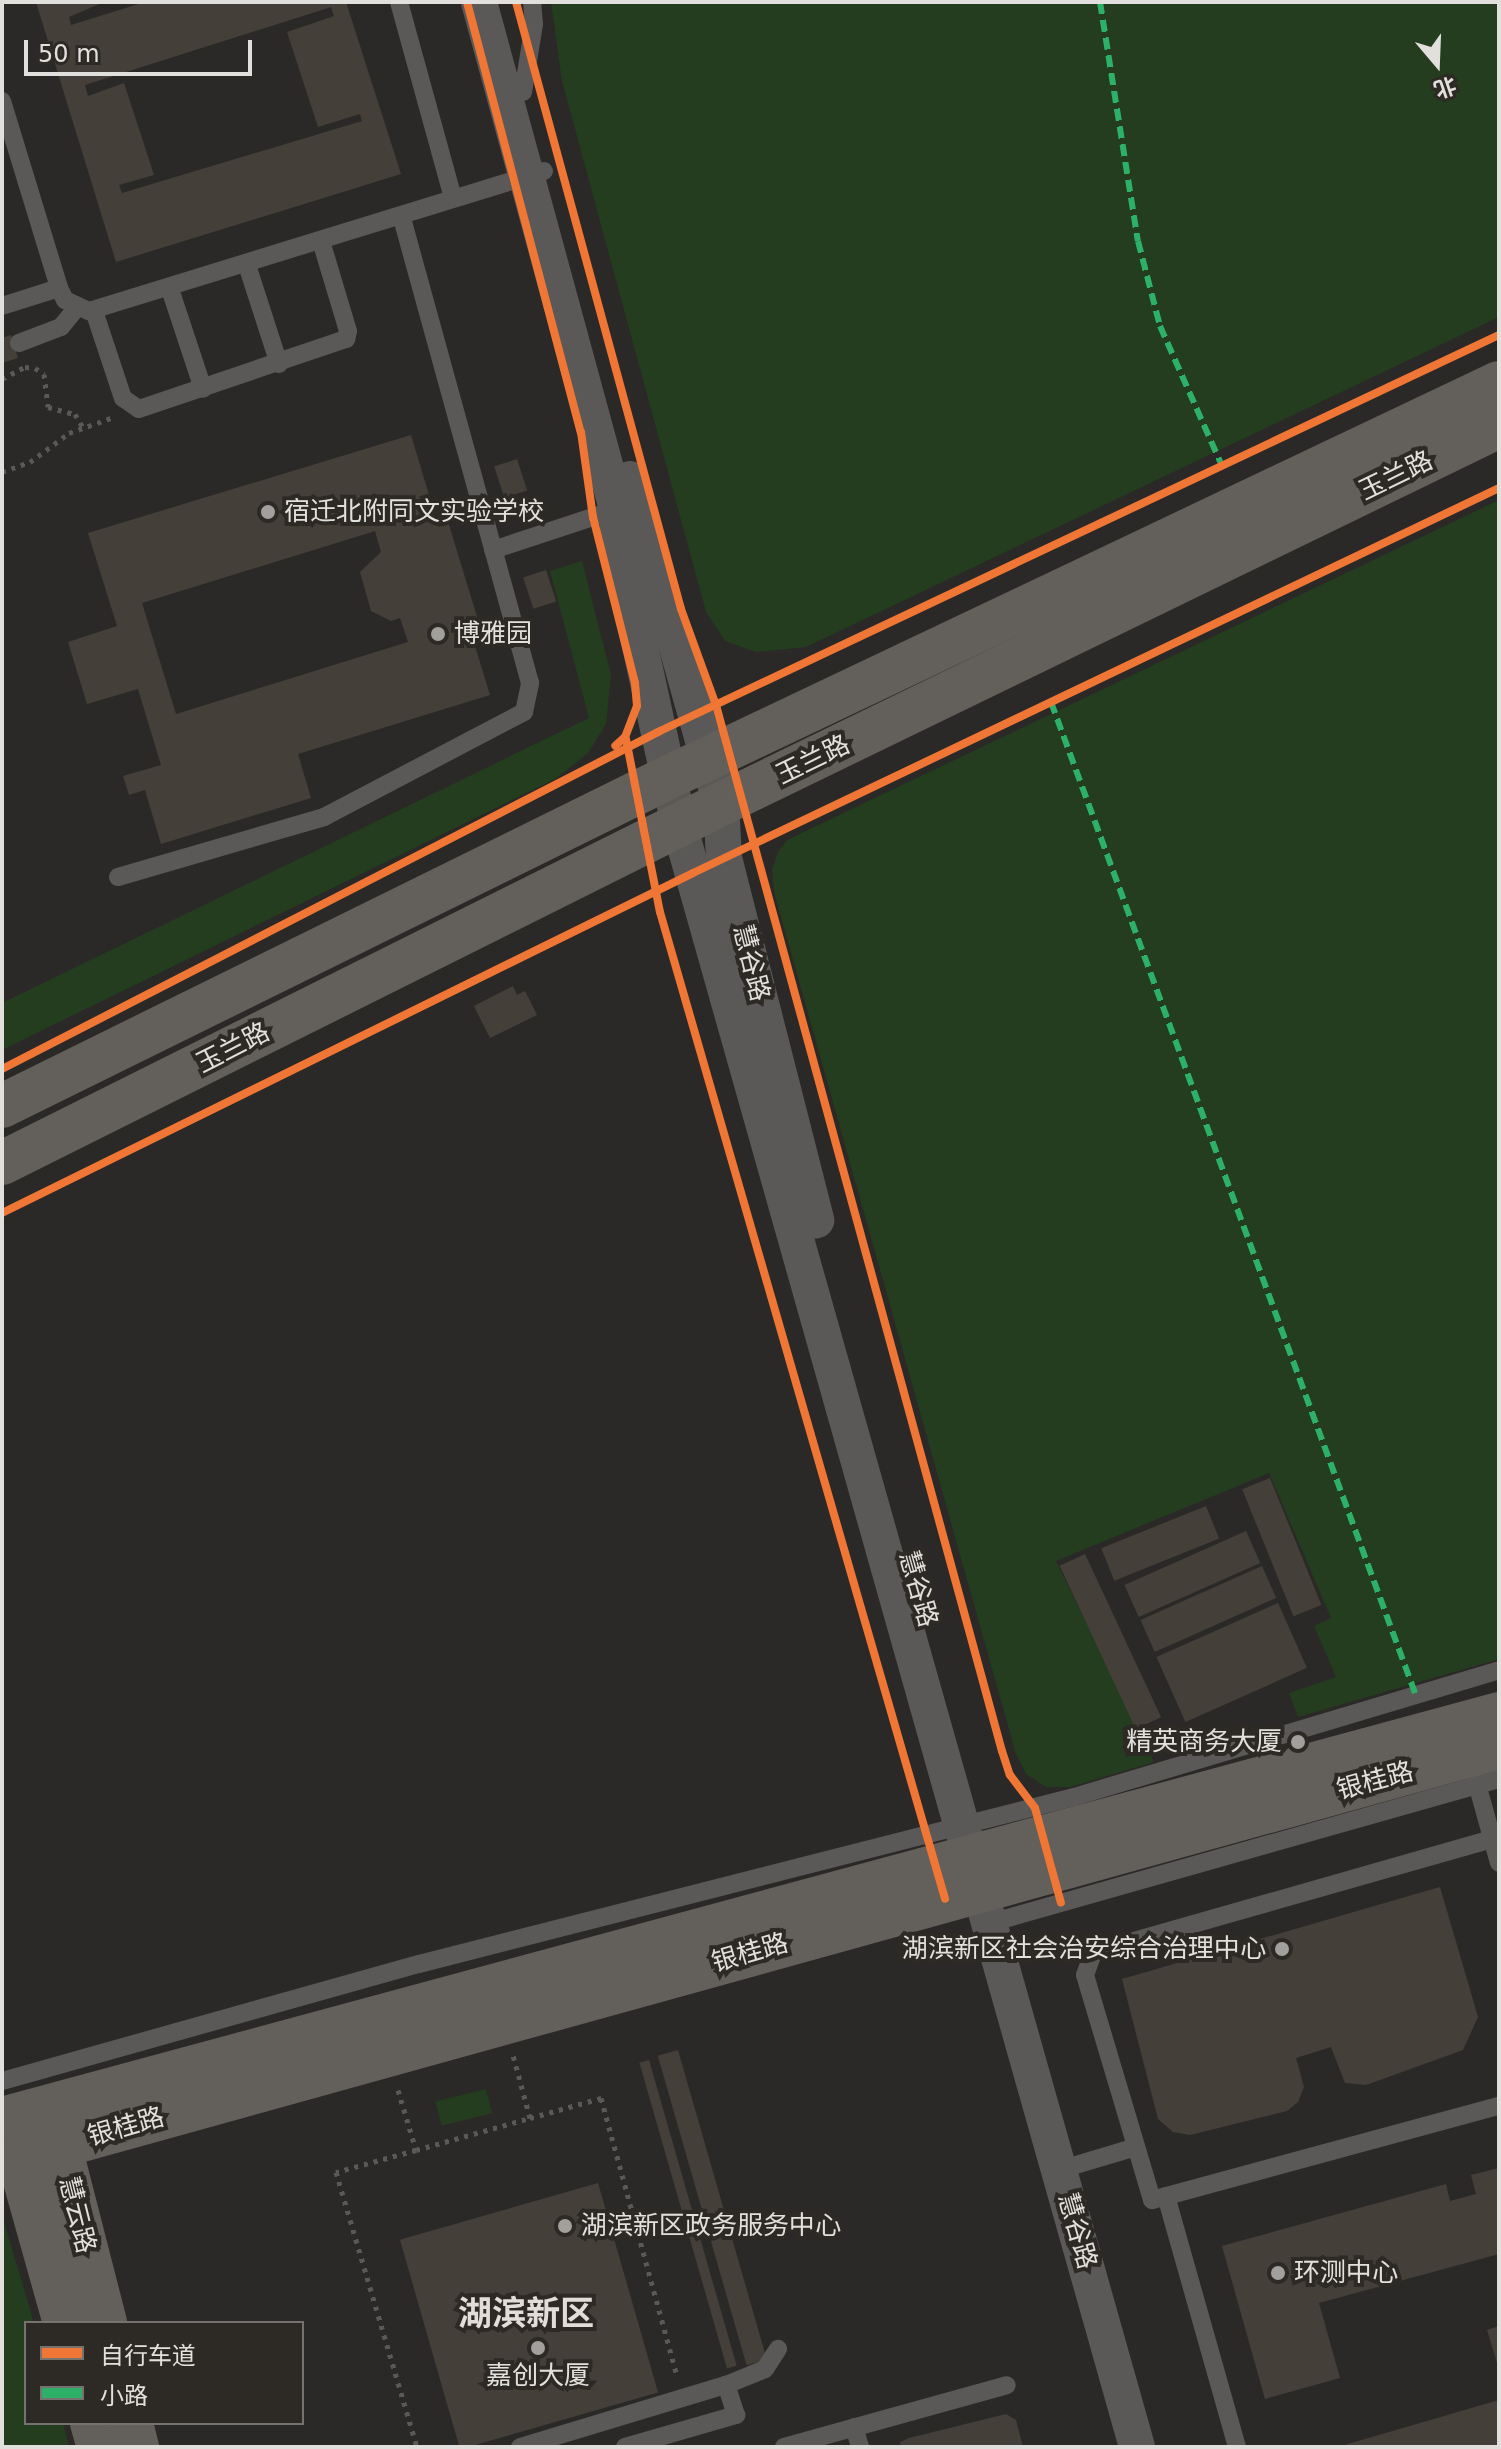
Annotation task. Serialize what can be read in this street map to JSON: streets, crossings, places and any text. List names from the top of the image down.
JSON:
{
  "streets": {
    "street": [
      "玉兰路",
      "慧谷路",
      "银桂路",
      "慧云路"
    ]
  },
  "crossings": [
    ["玉兰路", "慧谷路"],
    ["慧谷路", "银桂路"],
    ["银桂路", "慧云路"]
  ],
  "districts": ["湖滨新区"],
  "places": [
    "宿迁北附同文实验学校",
    "博雅园",
    "精英商务大厦",
    "湖滨新区社会治安综合治理中心",
    "湖滨新区政务服务中心",
    "环测中心",
    "嘉创大厦"
  ],
  "legend": ["自行车道", "小路"],
  "scale_bar": "50 m",
  "north": "bottom"
}
